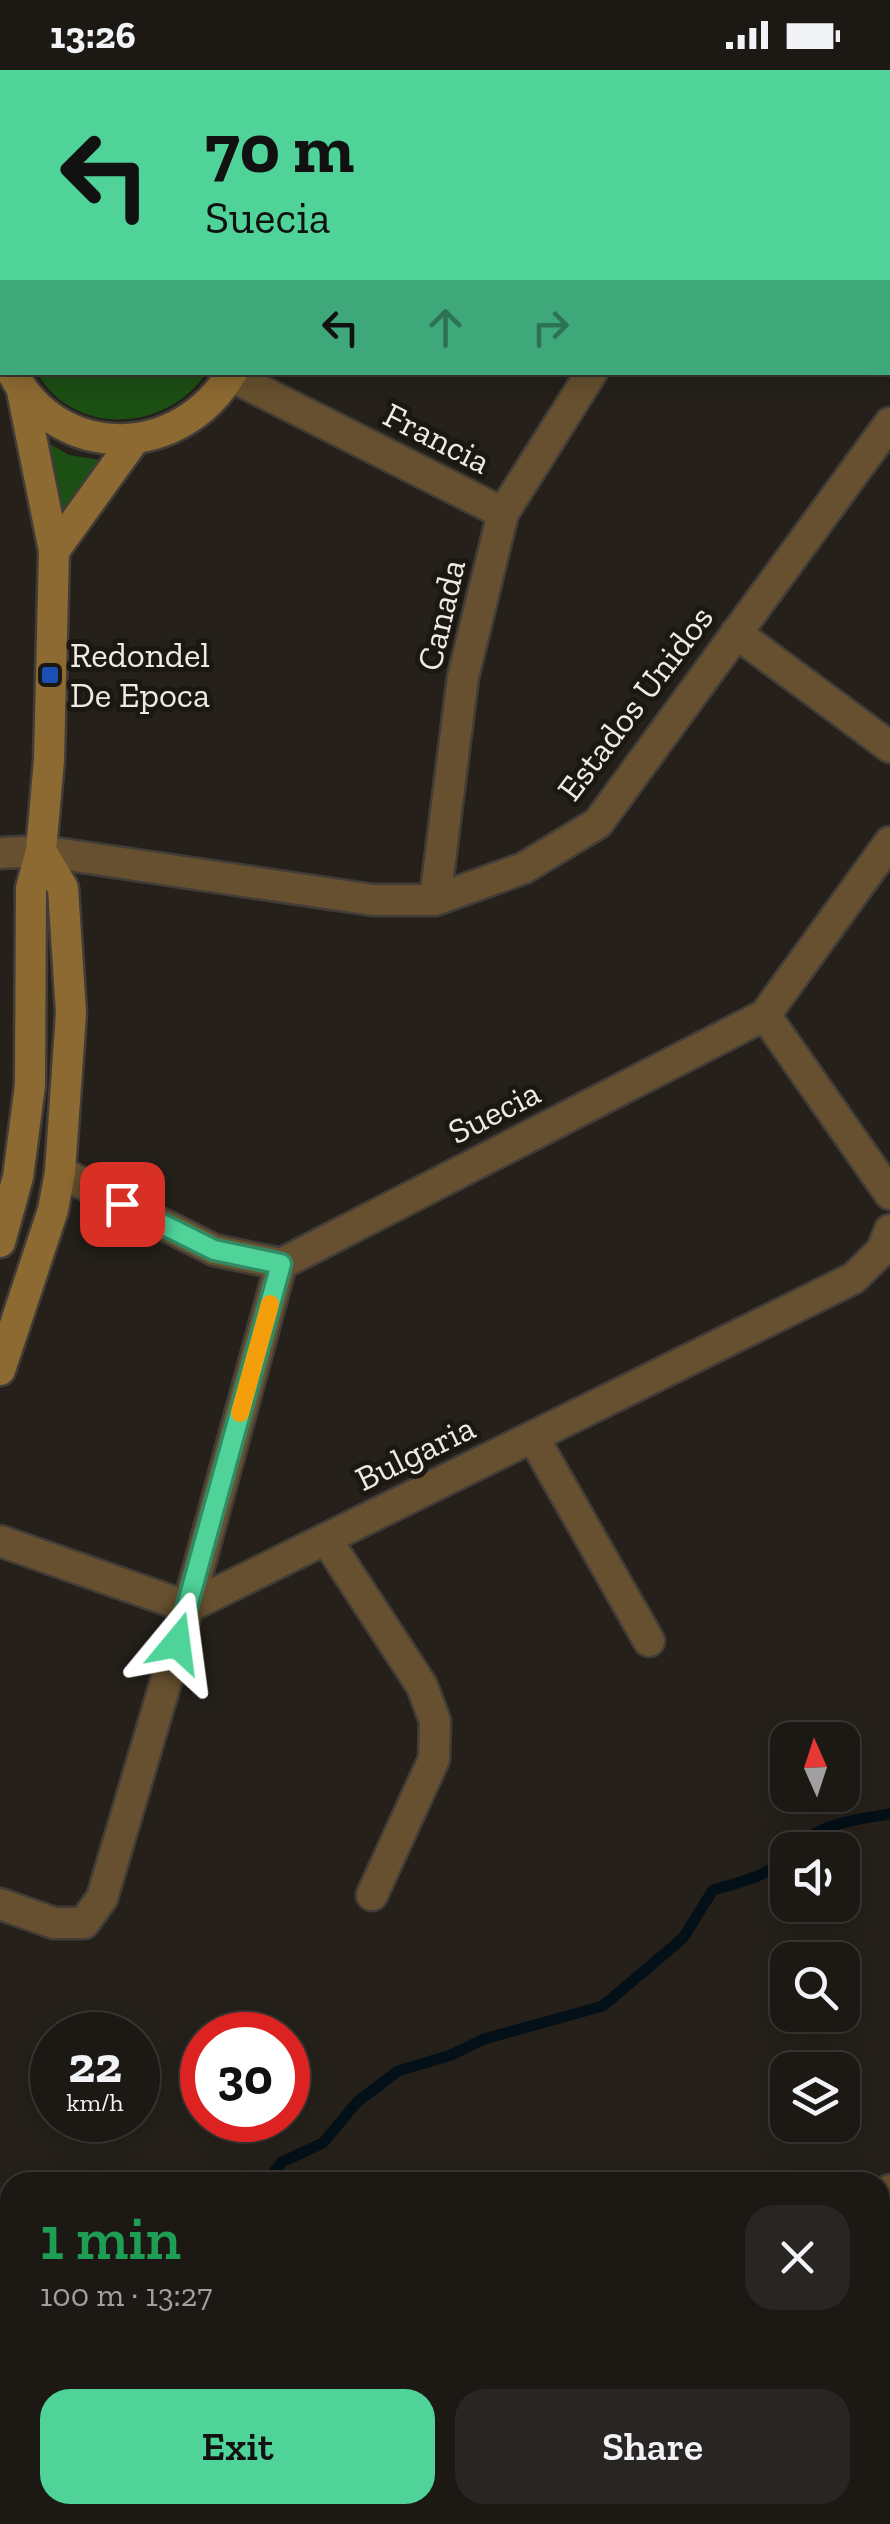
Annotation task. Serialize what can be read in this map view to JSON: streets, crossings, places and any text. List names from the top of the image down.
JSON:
{
  "streets": {
    "street": [
      "Francia",
      "Canada",
      "Estados Unidos",
      "Suecia",
      "Bulgaria"
    ]
  },
  "crossings": [
    ["Francia", "Canada"],
    ["Canada", "Estados Unidos"]
  ],
  "places": {
    "transit": ["Redondel De Epoca"]
  },
  "north": "top",
  "page": {
    "status": "13:26",
    "turn": ["70 m", "Suecia"],
    "speed": "22 km/h",
    "limit": "30",
    "heading": ["1 min", "100 m · 13:27"],
    "buttons": ["Exit", "Share"]
  }
}
